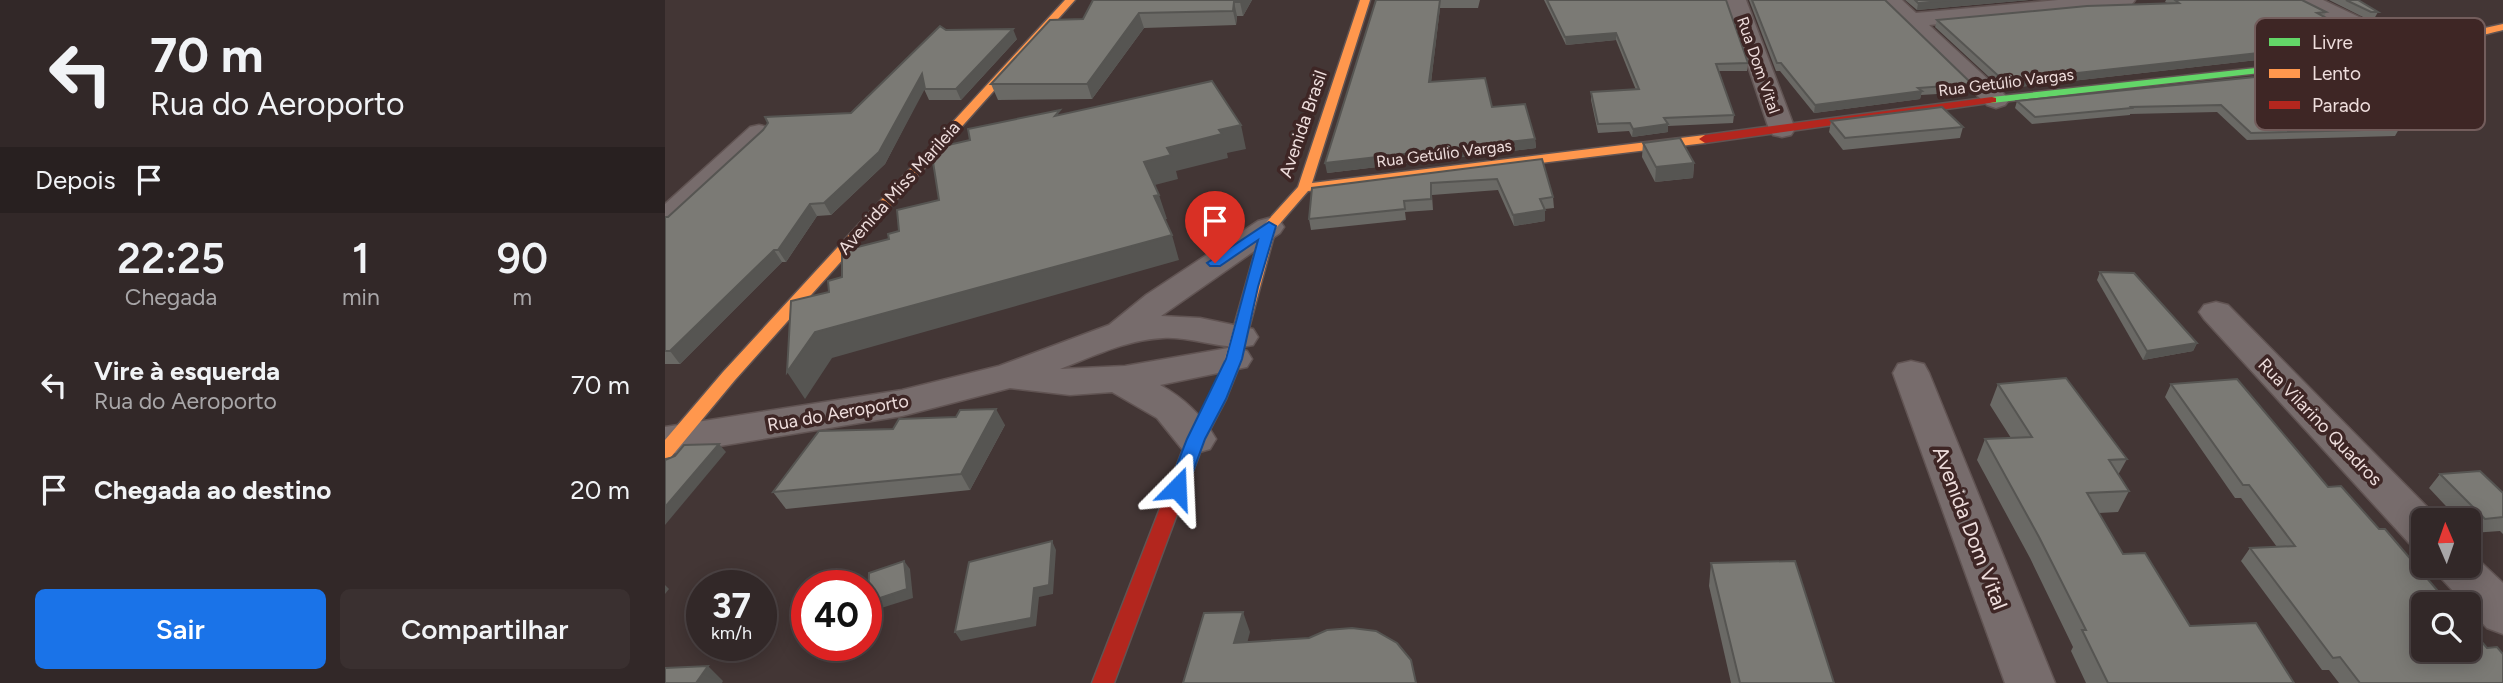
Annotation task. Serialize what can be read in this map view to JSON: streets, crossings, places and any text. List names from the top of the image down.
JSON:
{
  "streets": {
    "street": [
      "Rua Dom Vital",
      "Rua Getúlio Vargas",
      "Avenida Brasil",
      "Avenida Miss Marileia",
      "Rua do Aeroporto",
      "Rua Vilarino Quadros",
      "Avenida Dom Vital"
    ]
  },
  "crossings": [
    ["Rua Dom Vital", "Rua Getúlio Vargas"],
    ["Rua Getúlio Vargas", "Avenida Brasil"],
    ["Avenida Miss Marileia", "Rua do Aeroporto"]
  ],
  "legend": ["Livre", "Lento", "Parado"],
  "north": "top",
  "page": {
    "turn": ["70 m", "Rua do Aeroporto"],
    "then": "Depois",
    "eta": [
      "22:25",
      "Chegada",
      "1",
      "min",
      "90",
      "m"
    ],
    "list": [
      {
        "name": "Vire à esquerda",
        "note": "Rua do Aeroporto",
        "value": "70 m"
      },
      {
        "name": "Chegada ao destino",
        "value": "20 m"
      }
    ],
    "speed": "37 km/h",
    "limit": "40",
    "buttons": ["Sair", "Compartilhar"]
  }
}
